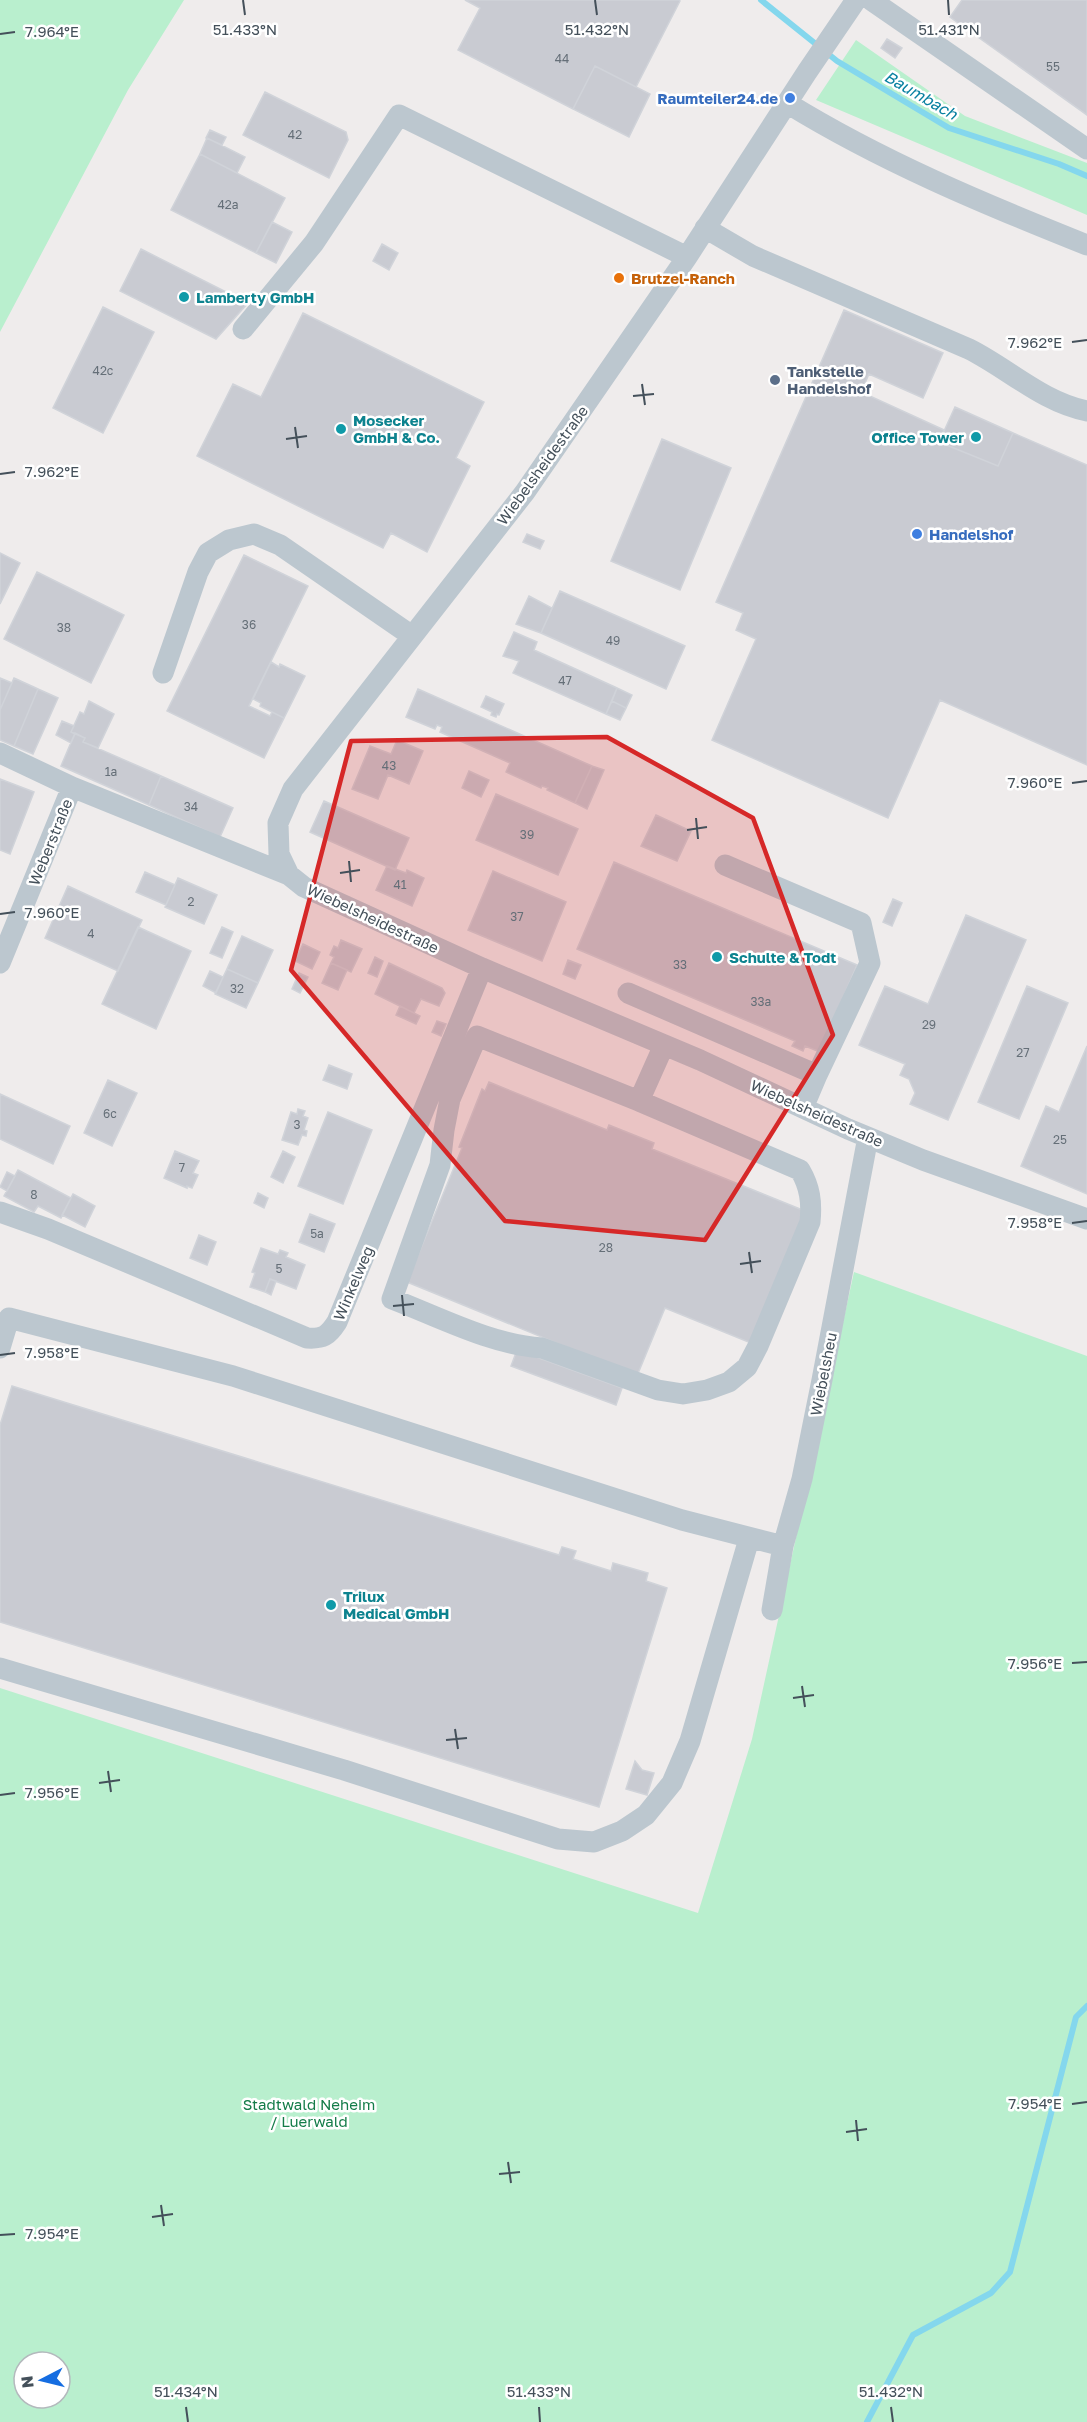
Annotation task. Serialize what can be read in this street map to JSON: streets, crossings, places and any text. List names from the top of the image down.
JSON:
{
  "streets": {
    "street": [
      "Wiebelsheidestraße",
      "Weberstraße",
      "Winkelweg",
      "Wiebelsheu"
    ]
  },
  "crossings": [
    ["Wiebelsheidestraße", "Winkelweg"],
    ["Wiebelsheidestraße", "Wiebelsheu"]
  ],
  "water": ["Baumbach"],
  "parks": ["Stadtwald Neheim / Luerwald"],
  "places": [
    "Raumteiler24.de",
    "Brutzel-Ranch",
    "Lamberty GmbH",
    "Tankstelle Handelshof",
    "Mosecker GmbH & Co.",
    "Office Tower",
    "Handelshof",
    "Schulte & Todt",
    "Trilux Medical GmbH"
  ],
  "house_numbers": [
    "44",
    "55",
    "42",
    "42a",
    "42c",
    "36",
    "38",
    "49",
    "47",
    "43",
    "1a",
    "34",
    "39",
    "41",
    "2",
    "37",
    "4",
    "33",
    "32",
    "33a",
    "29",
    "27",
    "6c",
    "3",
    "25",
    "7",
    "8",
    "5a",
    "28",
    "5"
  ],
  "north": "left",
  "coordinates": [
    "51.433°N",
    "51.432°N",
    "51.431°N",
    "7.964°E",
    "7.962°E",
    "7.960°E",
    "7.958°E",
    "7.956°E",
    "7.954°E",
    "51.434°N"
  ]
}
